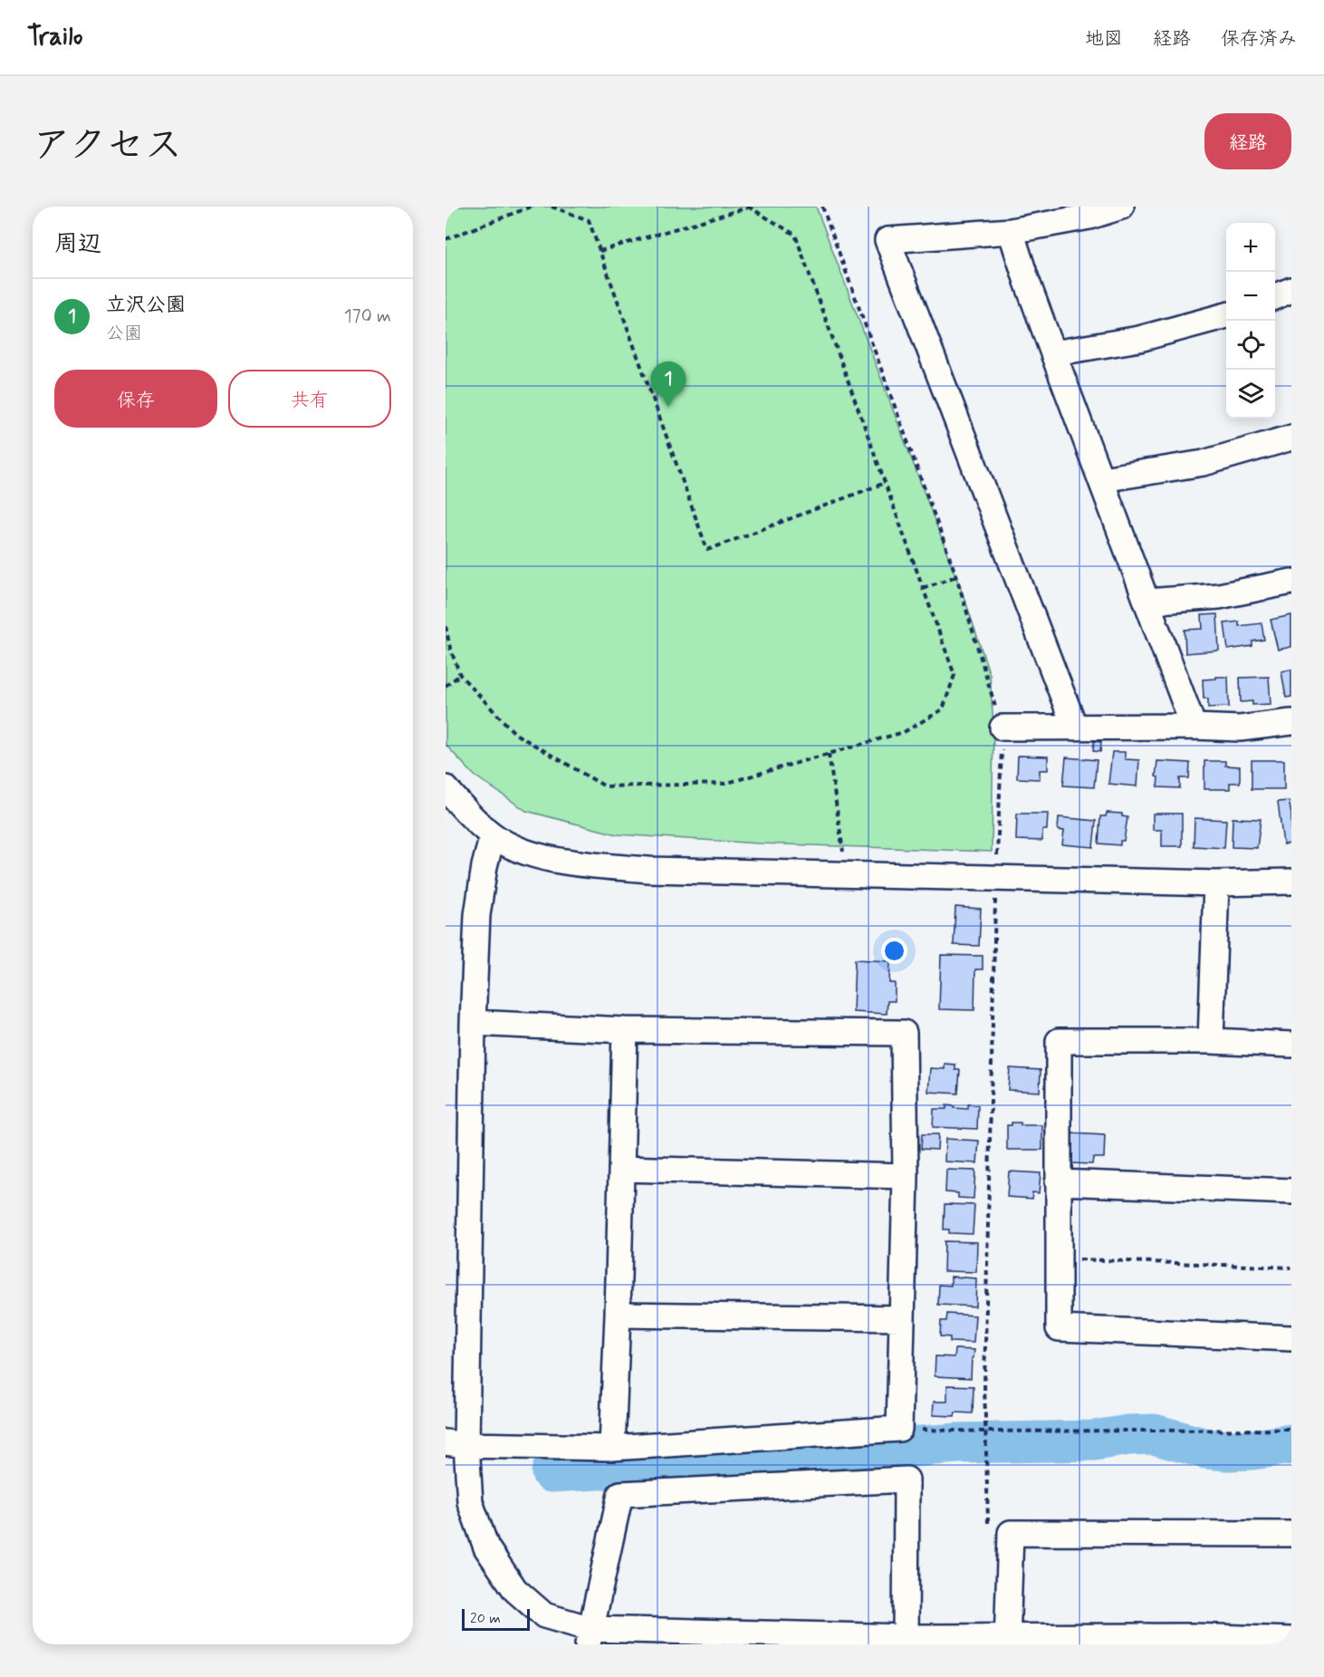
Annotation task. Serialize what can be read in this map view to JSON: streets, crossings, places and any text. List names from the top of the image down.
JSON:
{
  "scale_bar": "20 m",
  "page": {
    "header": "Trailo",
    "nav": ["地図", "経路", "保存済み"],
    "title": "アクセス",
    "buttons": [
      "経路",
      ["保存", "共有"]
    ],
    "heading": "周辺",
    "map_buttons": ["+", "−"],
    "list": [
      {
        "mark": "1",
        "name": "立沢公園",
        "note": "公園",
        "value": "170 m"
      }
    ],
    "pins": "1",
    "scale": "20 m"
  }
}
